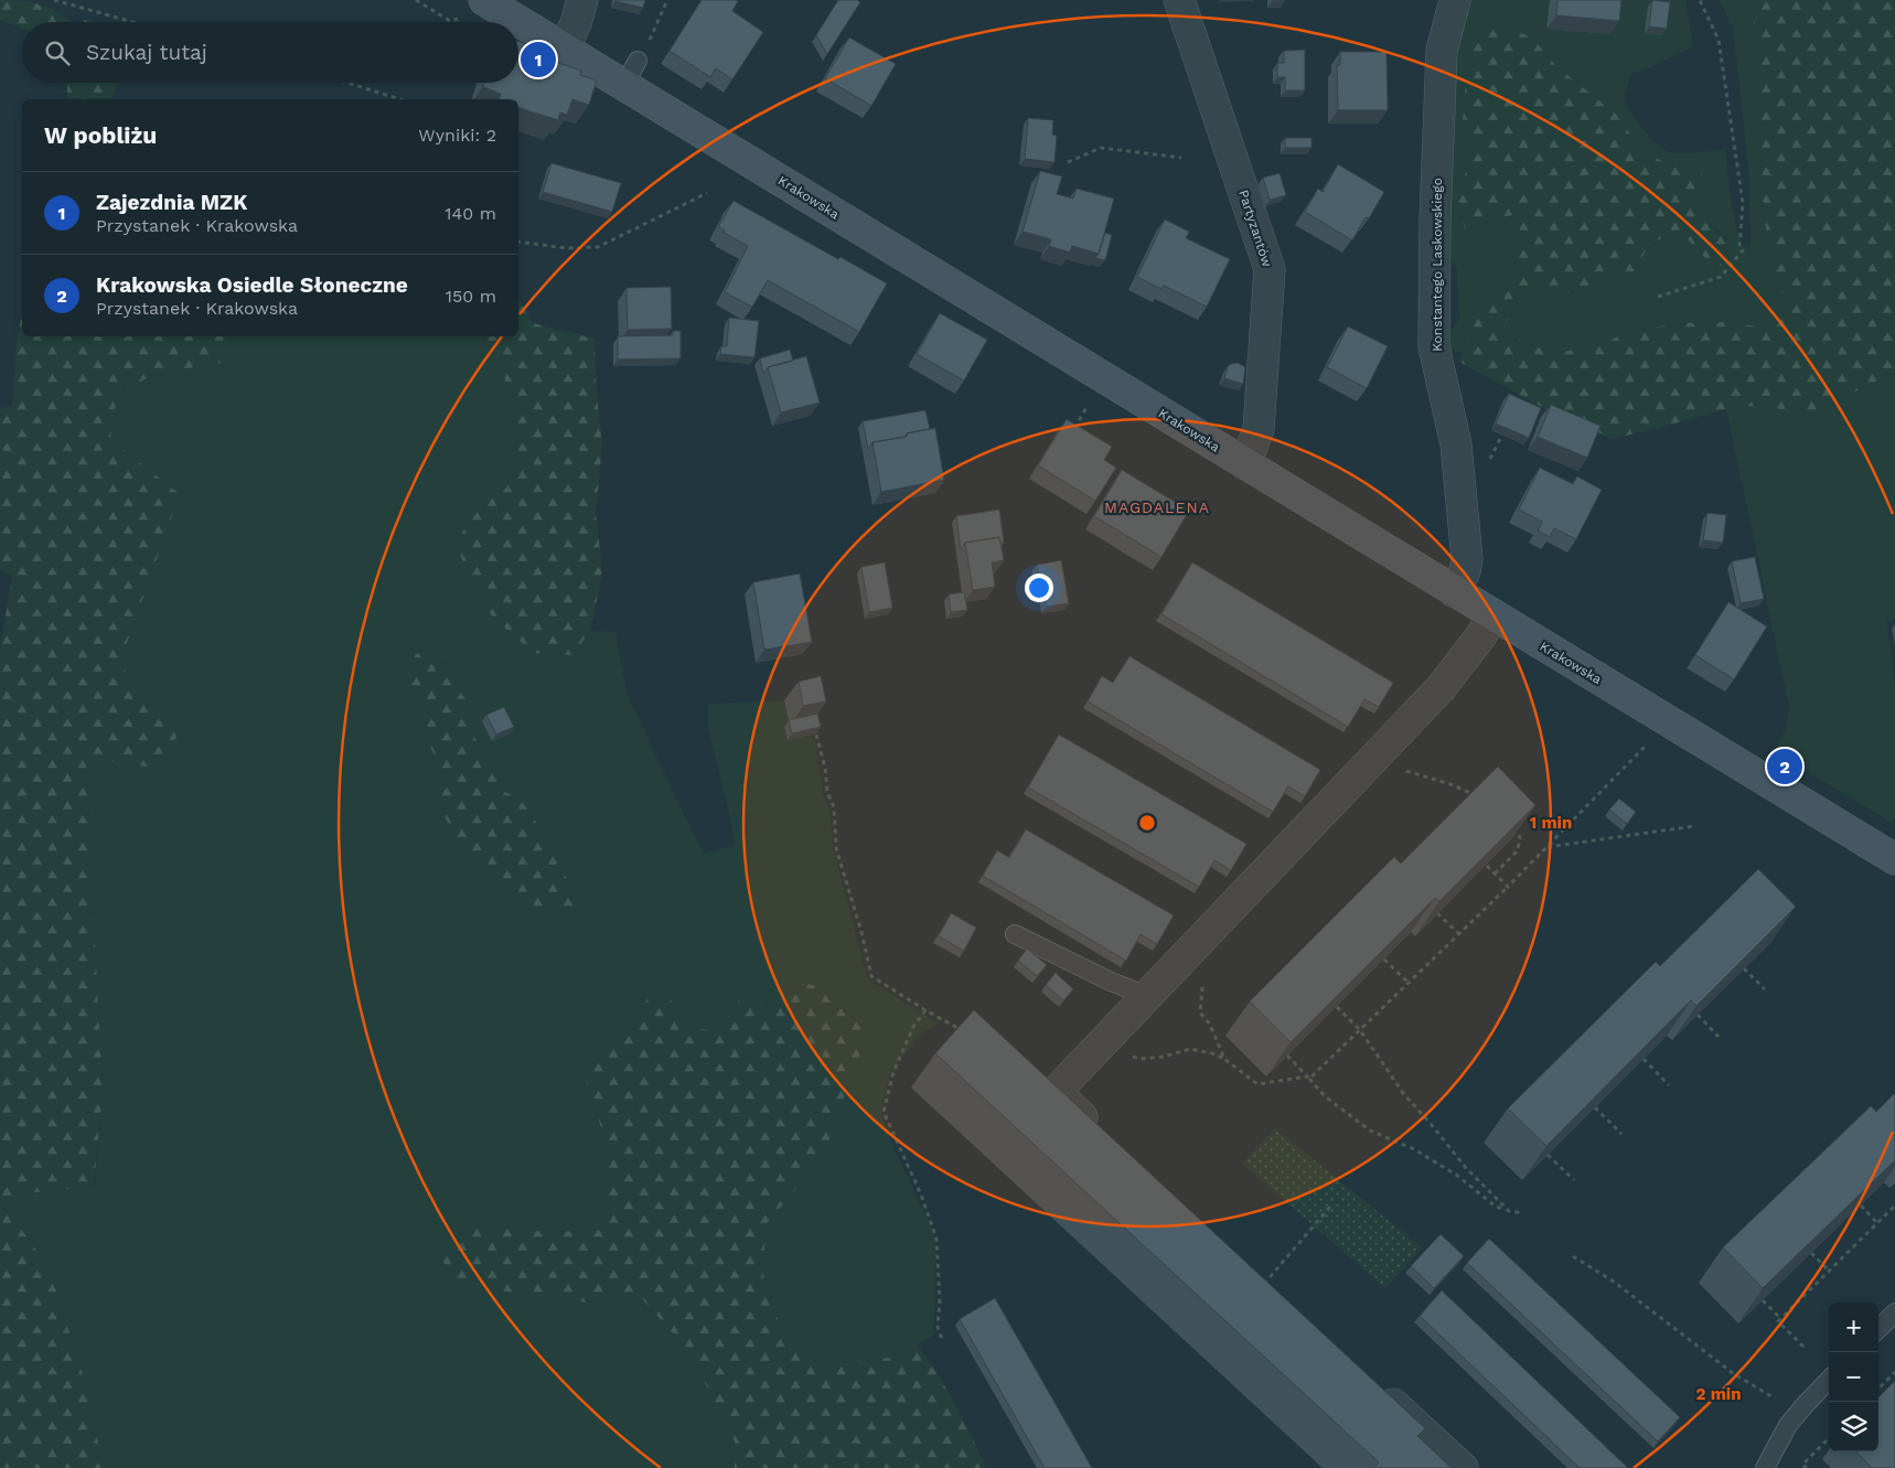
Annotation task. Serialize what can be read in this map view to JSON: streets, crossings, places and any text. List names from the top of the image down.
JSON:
{
  "streets": {
    "street": ["Krakowska", "Partyzantów", "Konstantego Laskowskiego"]
  },
  "crossings": [
    ["Krakowska", "Partyzantów"],
    ["Krakowska", "Konstantego Laskowskiego"]
  ],
  "districts": ["MAGDALENA"],
  "page": {
    "search": "Szukaj tutaj",
    "pins": ["1", "2"],
    "heading": ["W pobliżu", "Wyniki: 2"],
    "list": [
      {
        "mark": "1",
        "name": "Zajezdnia MZK",
        "note": "Przystanek · Krakowska",
        "value": "140 m"
      },
      {
        "mark": "2",
        "name": "Krakowska Osiedle Słoneczne",
        "note": "Przystanek · Krakowska",
        "value": "150 m"
      }
    ],
    "map_buttons": ["+", "−"]
  },
  "rings": ["1 min", "2 min"]
}
